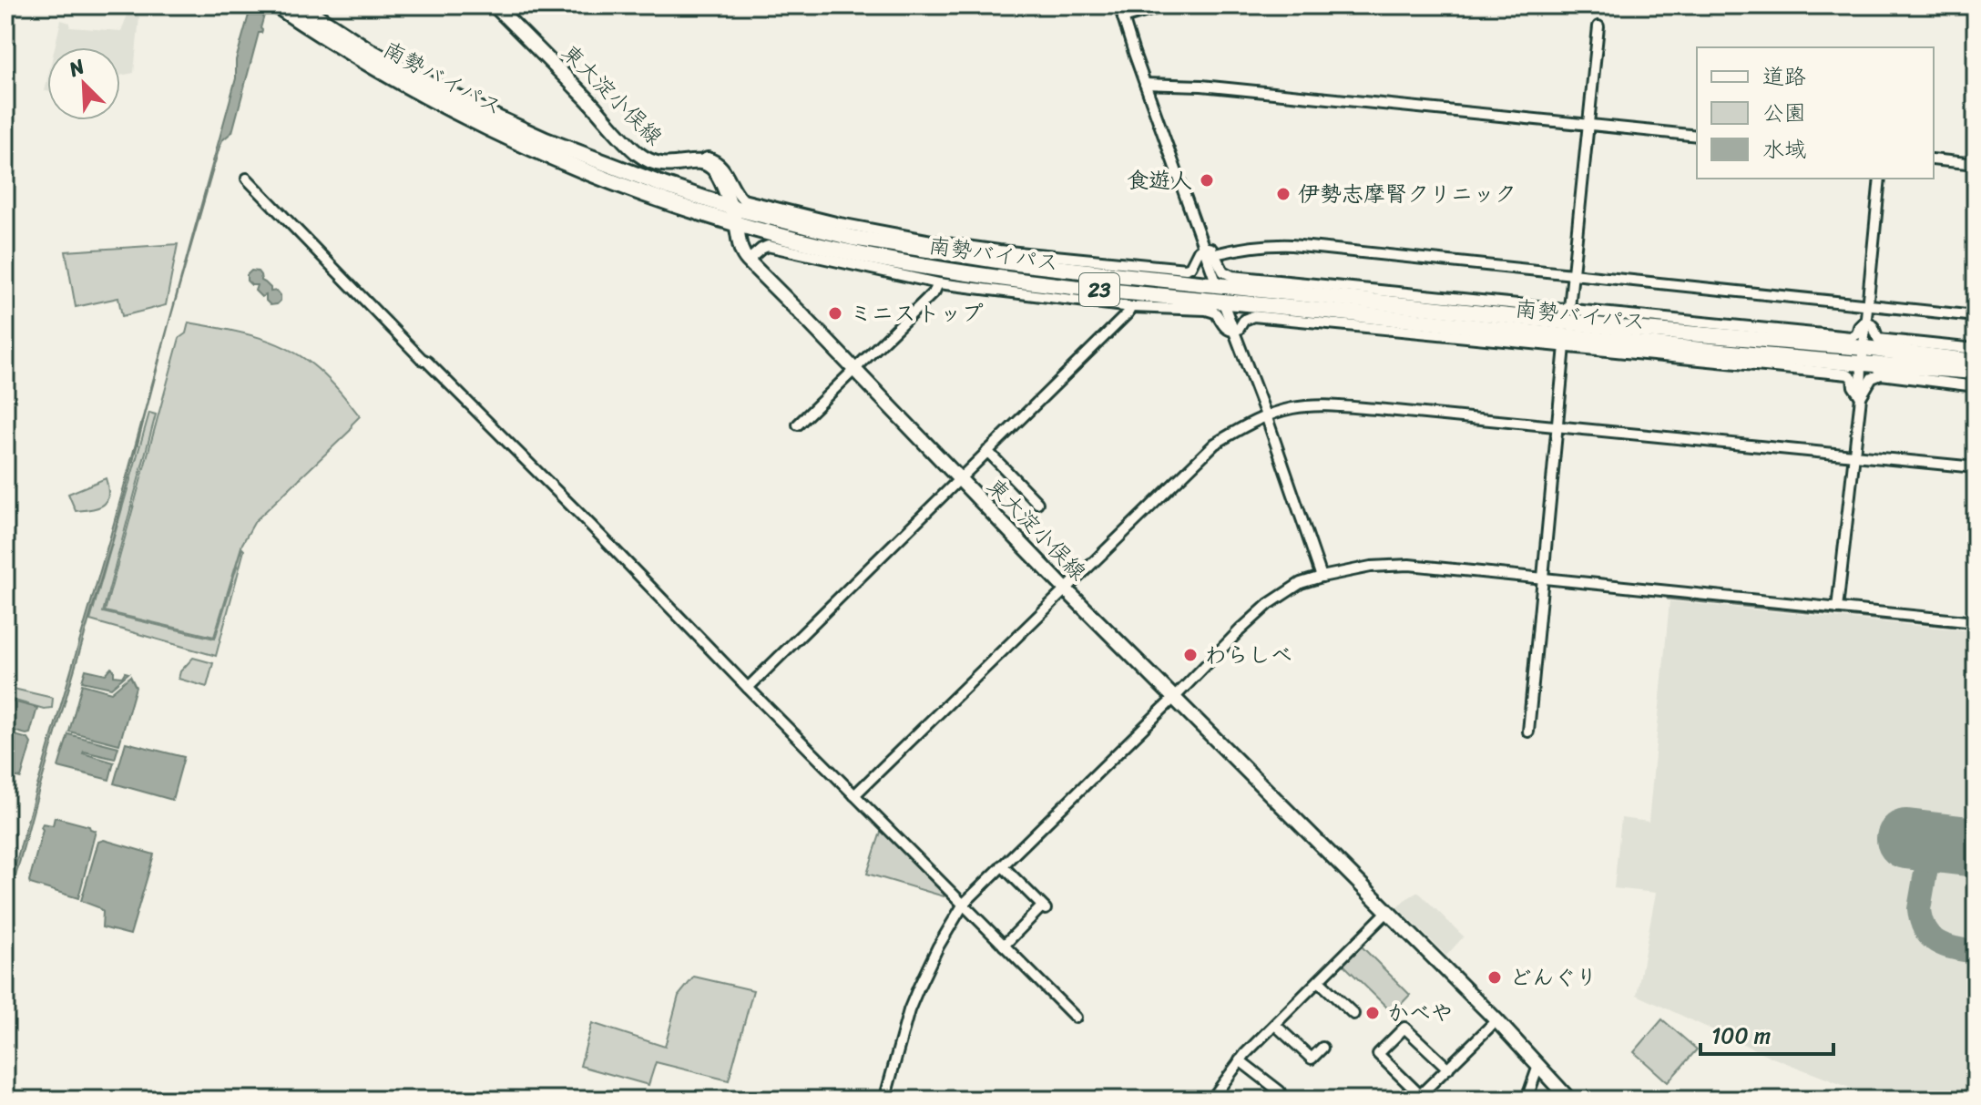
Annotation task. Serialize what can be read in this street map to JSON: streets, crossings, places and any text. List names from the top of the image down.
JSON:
{
  "streets": {
    "highway": ["南勢バイパス", "23"],
    "main road": ["東大淀小俣線"]
  },
  "crossings": [
    ["南勢バイパス", "東大淀小俣線"]
  ],
  "places": [
    "食遊人",
    "伊勢志摩腎クリニック",
    "ミニストップ",
    "わらしべ",
    "どんぐり",
    "かべや"
  ],
  "legend": ["道路", "公園", "水域"],
  "scale_bar": "100 m",
  "north": "top left"
}
